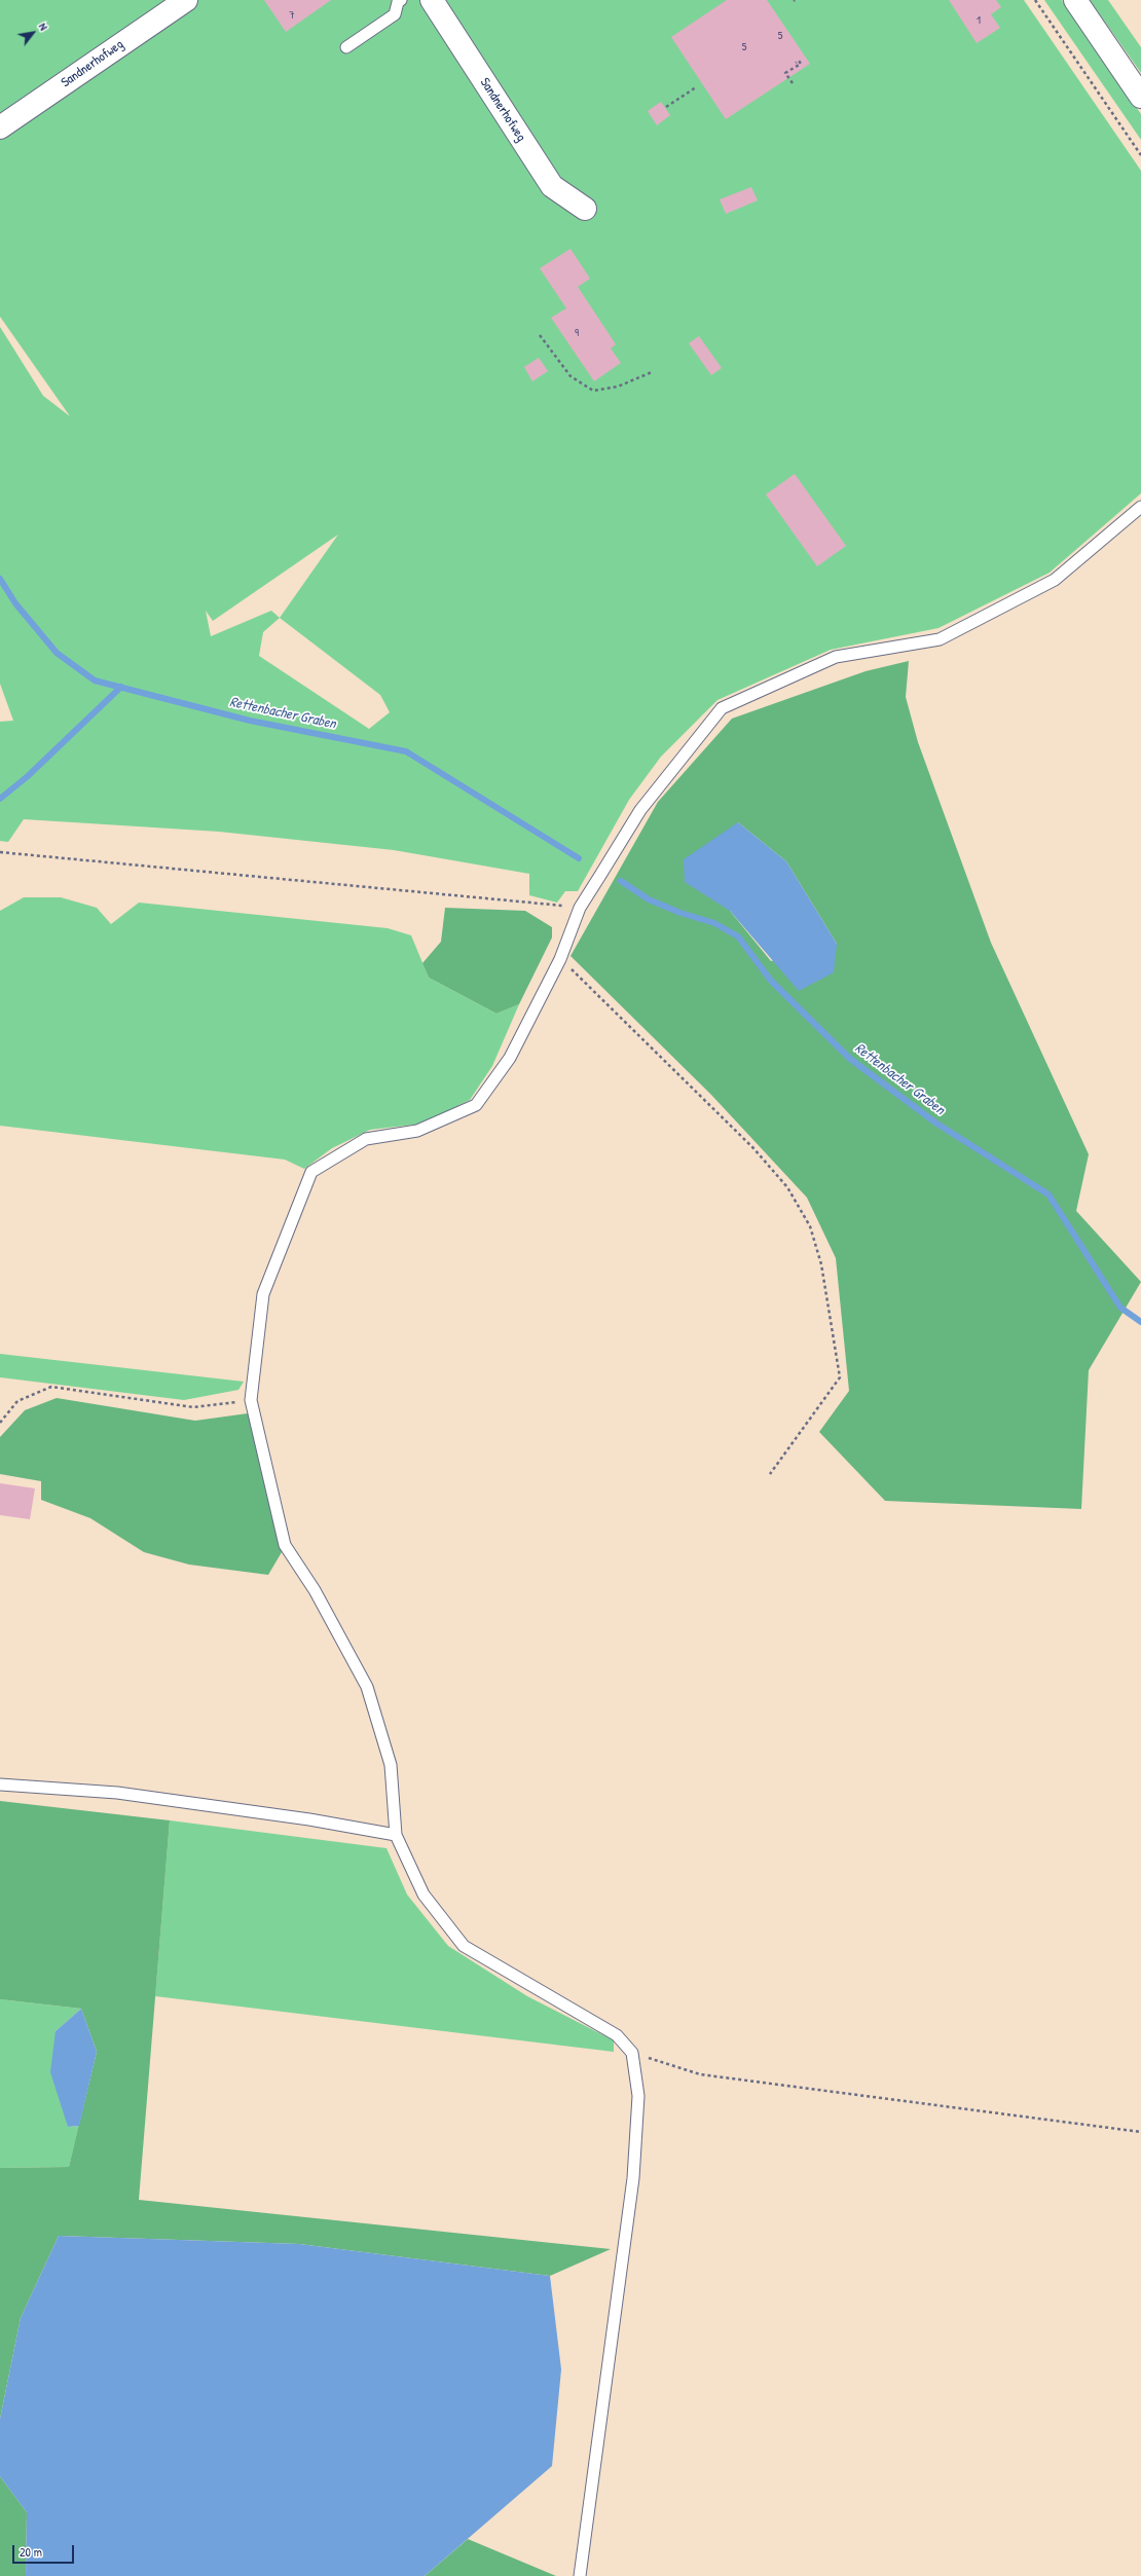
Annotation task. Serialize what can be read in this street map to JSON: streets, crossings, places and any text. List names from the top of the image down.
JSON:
{
  "streets": {
    "street": ["Sandnerhofweg"]
  },
  "water": ["Rettenbacher Graben"],
  "house_numbers": [
    "7",
    "1",
    "5",
    "5",
    "9"
  ],
  "scale_bar": "20 m",
  "north": "top right"
}
